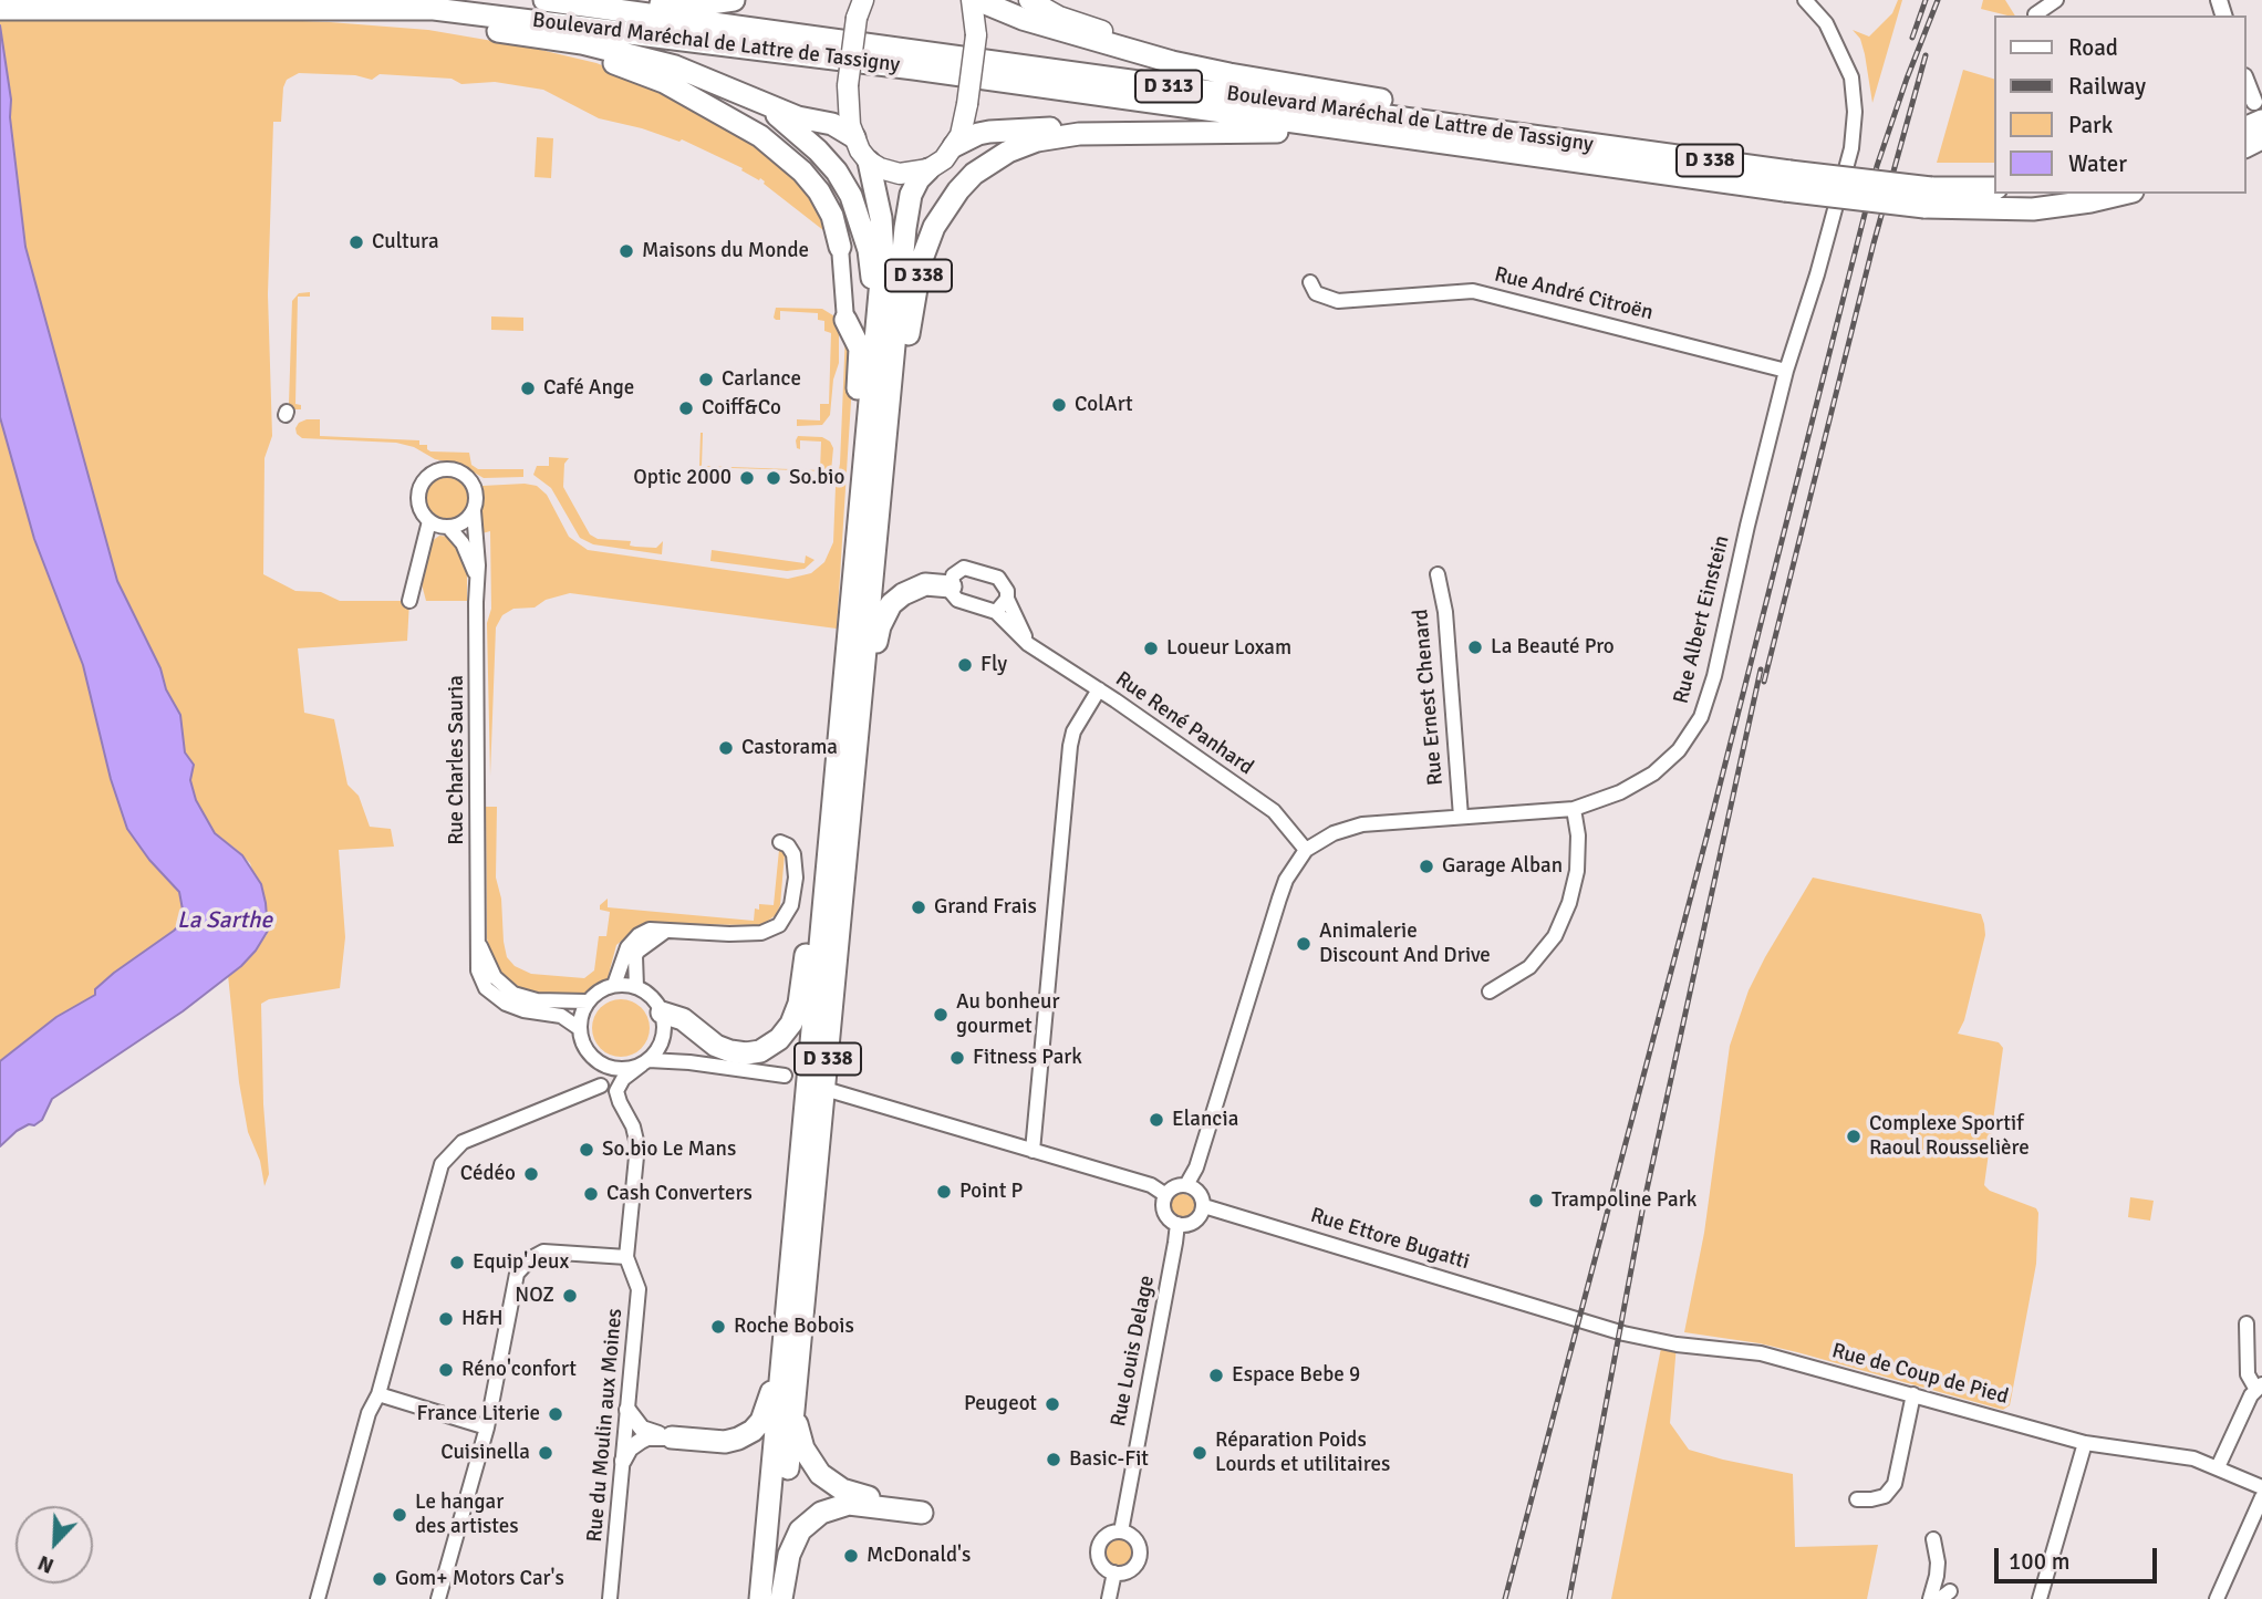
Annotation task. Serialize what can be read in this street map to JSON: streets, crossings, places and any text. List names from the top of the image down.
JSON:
{
  "streets": {
    "highway": ["Boulevard Maréchal de Lattre de Tassigny", "D 313", "D 338"],
    "street": [
      "Rue André Citroën",
      "Rue Albert Einstein",
      "Rue Ernest Chenard",
      "Rue René Panhard",
      "Rue Charles Sauria",
      "Rue Ettore Bugatti",
      "Rue Louis Delage",
      "Rue de Coup de Pied",
      "Rue du Moulin aux Moines"
    ]
  },
  "crossings": [
    ["Boulevard Maréchal de Lattre de Tassigny", "D 313"],
    ["Boulevard Maréchal de Lattre de Tassigny", "D 338"],
    ["D 313", "D 338"],
    ["Rue André Citroën", "Rue Albert Einstein"],
    ["Rue Albert Einstein", "Rue Ernest Chenard"],
    ["Rue Albert Einstein", "Rue René Panhard"],
    ["Rue Albert Einstein", "Rue Ettore Bugatti"],
    ["Rue Albert Einstein", "Rue Louis Delage"],
    ["Rue Charles Sauria", "Rue du Moulin aux Moines"],
    ["Rue Ettore Bugatti", "Rue Louis Delage"],
    ["Rue Ettore Bugatti", "Rue de Coup de Pied"]
  ],
  "water": ["La Sarthe"],
  "places": [
    "Cultura",
    "Maisons du Monde",
    "Carlance",
    "Café Ange",
    "ColArt",
    "Coiff&Co",
    "Optic 2000",
    "So.bio",
    "La Beauté Pro",
    "Loueur Loxam",
    "Fly",
    "Castorama",
    "Garage Alban",
    "Grand Frais",
    "Animalerie Discount And Drive",
    "Au bonheur gourmet",
    "Fitness Park",
    "Elancia",
    "Complexe Sportif Raoul Rousselière",
    "So.bio Le Mans",
    "Cédéo",
    "Point P",
    "Cash Converters",
    "Trampoline Park",
    "Equip'Jeux",
    "NOZ",
    "H&H",
    "Roche Bobois",
    "Réno'confort",
    "Espace Bebe 9",
    "Peugeot",
    "France Literie",
    "Cuisinella",
    "Réparation Poids Lourds et utilitaires",
    "Basic-Fit",
    "Le hangar des artistes",
    "McDonald's",
    "Gom+ Motors Car's"
  ],
  "legend": [
    "Road",
    "Railway",
    "Park",
    "Water"
  ],
  "scale_bar": "100 m",
  "north": "bottom left"
}
